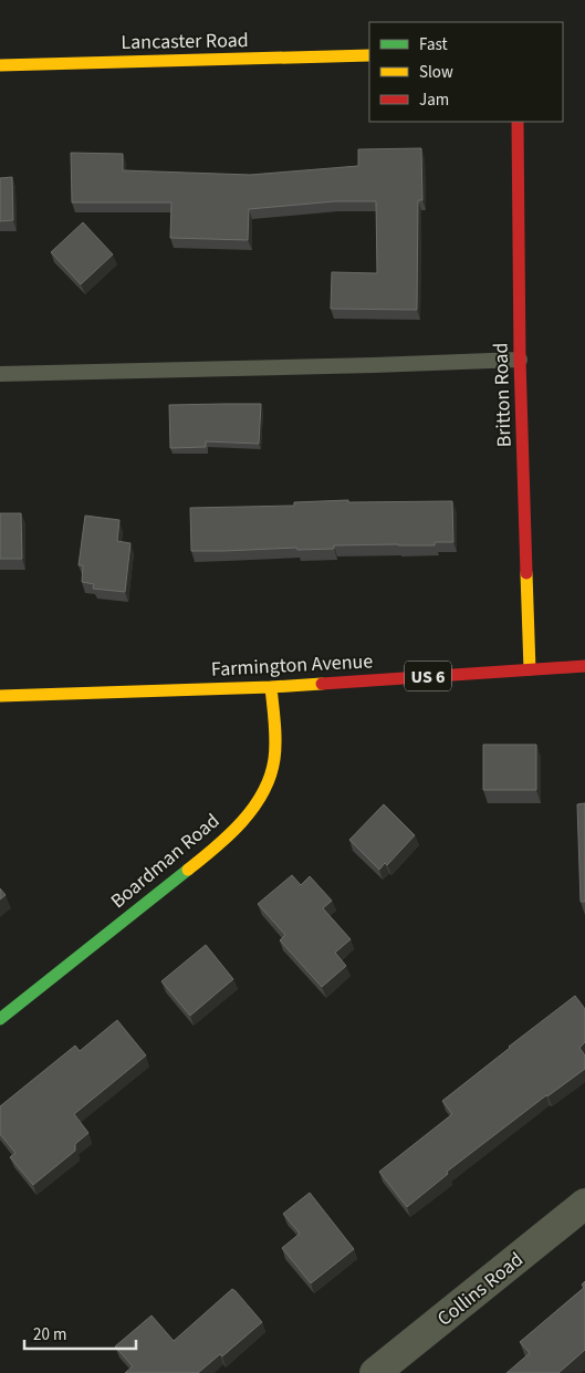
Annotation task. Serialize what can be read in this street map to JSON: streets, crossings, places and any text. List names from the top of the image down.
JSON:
{
  "streets": {
    "main road": [
      "Lancaster Road",
      "Britton Road",
      "Farmington Avenue",
      "US 6",
      "Boardman Road"
    ],
    "street": ["Collins Road"]
  },
  "crossings": [
    ["Britton Road", "Farmington Avenue"],
    ["Farmington Avenue", "Boardman Road"]
  ],
  "legend": ["Fast", "Slow", "Jam"],
  "scale_bar": "20 m"
}
